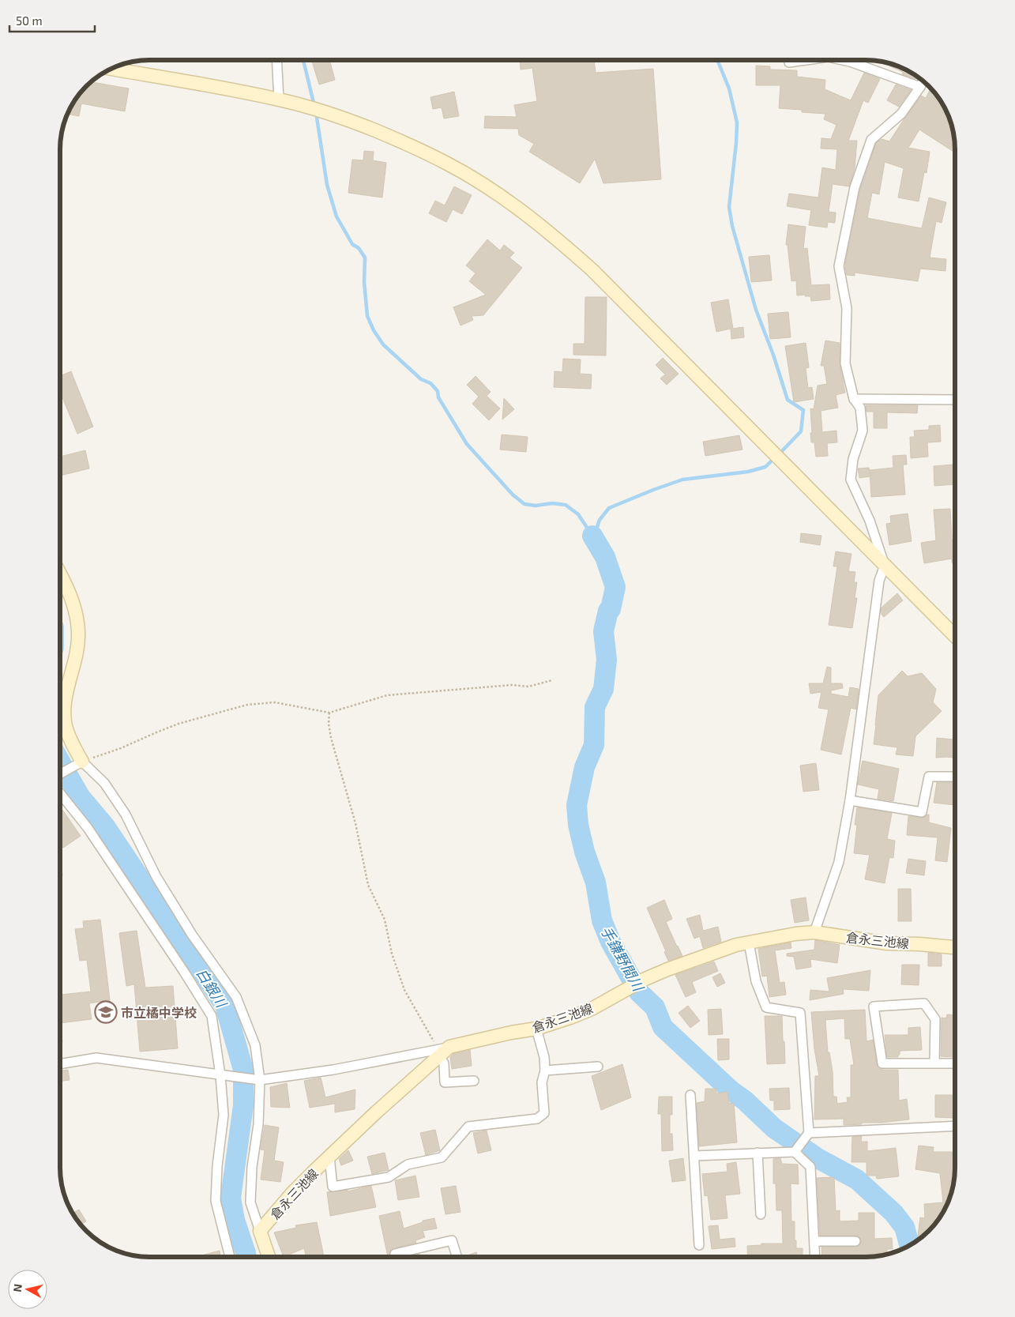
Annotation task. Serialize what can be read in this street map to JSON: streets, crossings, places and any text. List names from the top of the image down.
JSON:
{
  "streets": {
    "street": ["倉永三池線"]
  },
  "water": ["手鎌野間川", "白銀川"],
  "places": {
    "school or university": ["市立橘中学校"]
  },
  "scale_bar": "50 m",
  "north": "left"
}
